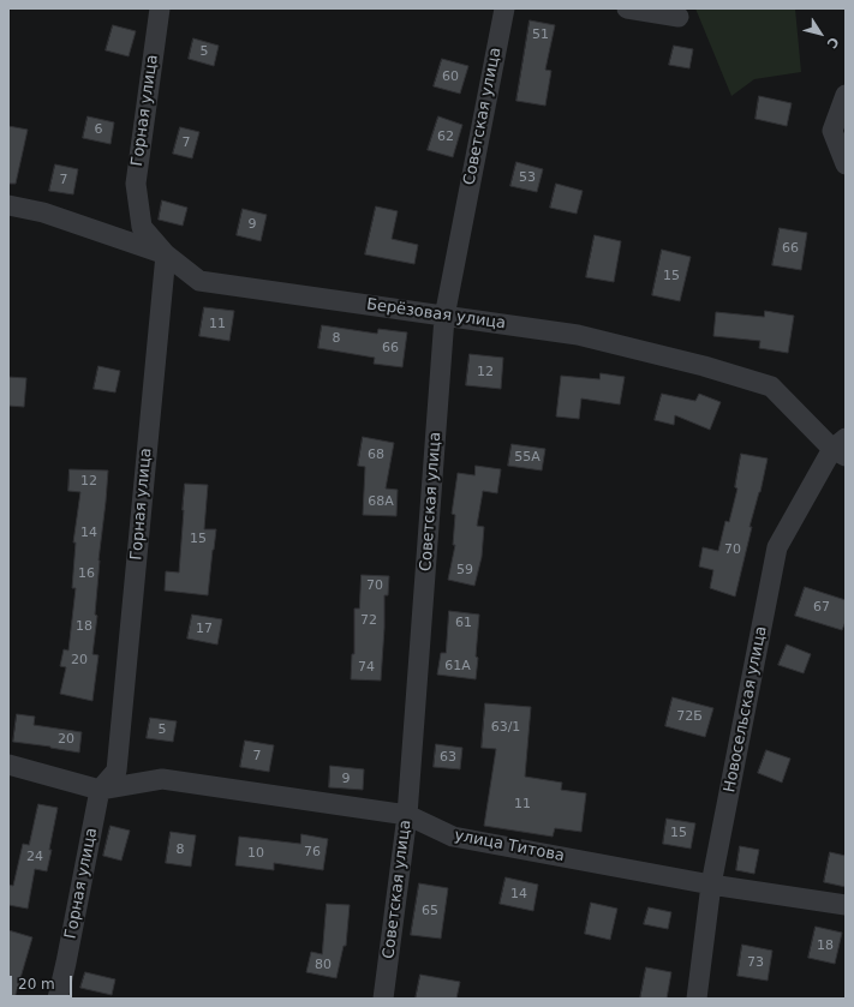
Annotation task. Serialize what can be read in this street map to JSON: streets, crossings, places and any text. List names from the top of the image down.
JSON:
{
  "streets": {
    "street": [
      "Горная улица",
      "Советская улица",
      "Берёзовая улица",
      "Новосельская улица",
      "улица Титова"
    ]
  },
  "crossings": [
    ["Горная улица", "Берёзовая улица"],
    ["Горная улица", "улица Титова"],
    ["Советская улица", "Берёзовая улица"],
    ["Советская улица", "улица Титова"],
    ["Берёзовая улица", "Новосельская улица"],
    ["Новосельская улица", "улица Титова"]
  ],
  "house_numbers": [
    "51",
    "5",
    "60",
    "6",
    "62",
    "7",
    "53",
    "7",
    "9",
    "66",
    "15",
    "11",
    "8",
    "66",
    "12",
    "68",
    "55А",
    "12",
    "68А",
    "14",
    "15",
    "70",
    "59",
    "16",
    "70",
    "67",
    "72",
    "61",
    "18",
    "17",
    "20",
    "61А",
    "74",
    "72Б",
    "63/1",
    "5",
    "20",
    "7",
    "63",
    "9",
    "11",
    "15",
    "8",
    "76",
    "10",
    "24",
    "14",
    "65",
    "18",
    "73",
    "80"
  ],
  "scale_bar": "20 m",
  "north": "bottom right"
}
